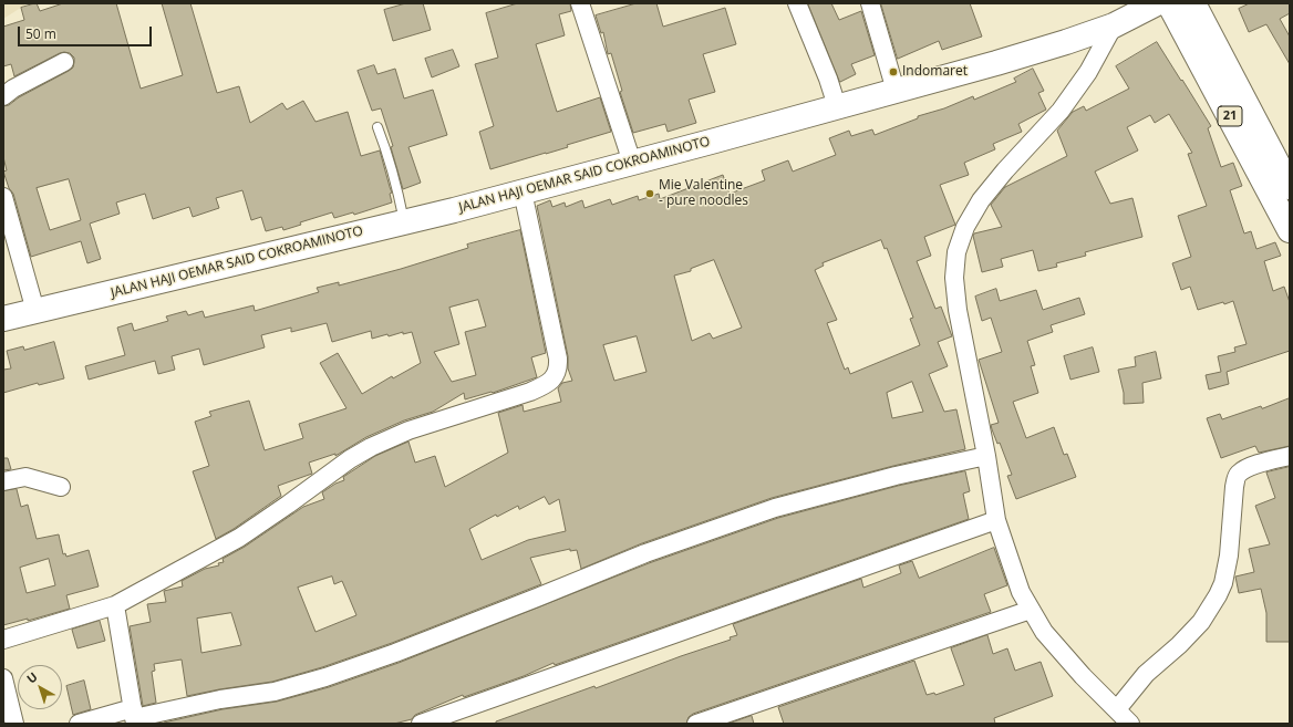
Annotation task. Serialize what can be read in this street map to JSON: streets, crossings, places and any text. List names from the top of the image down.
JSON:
{
  "streets": {
    "main road": ["21", "JALAN HAJI OEMAR SAID COKROAMINOTO"]
  },
  "places": ["Indomaret", "Mie Valentine - pure noodles"],
  "scale_bar": "50 m",
  "north": "top left"
}
